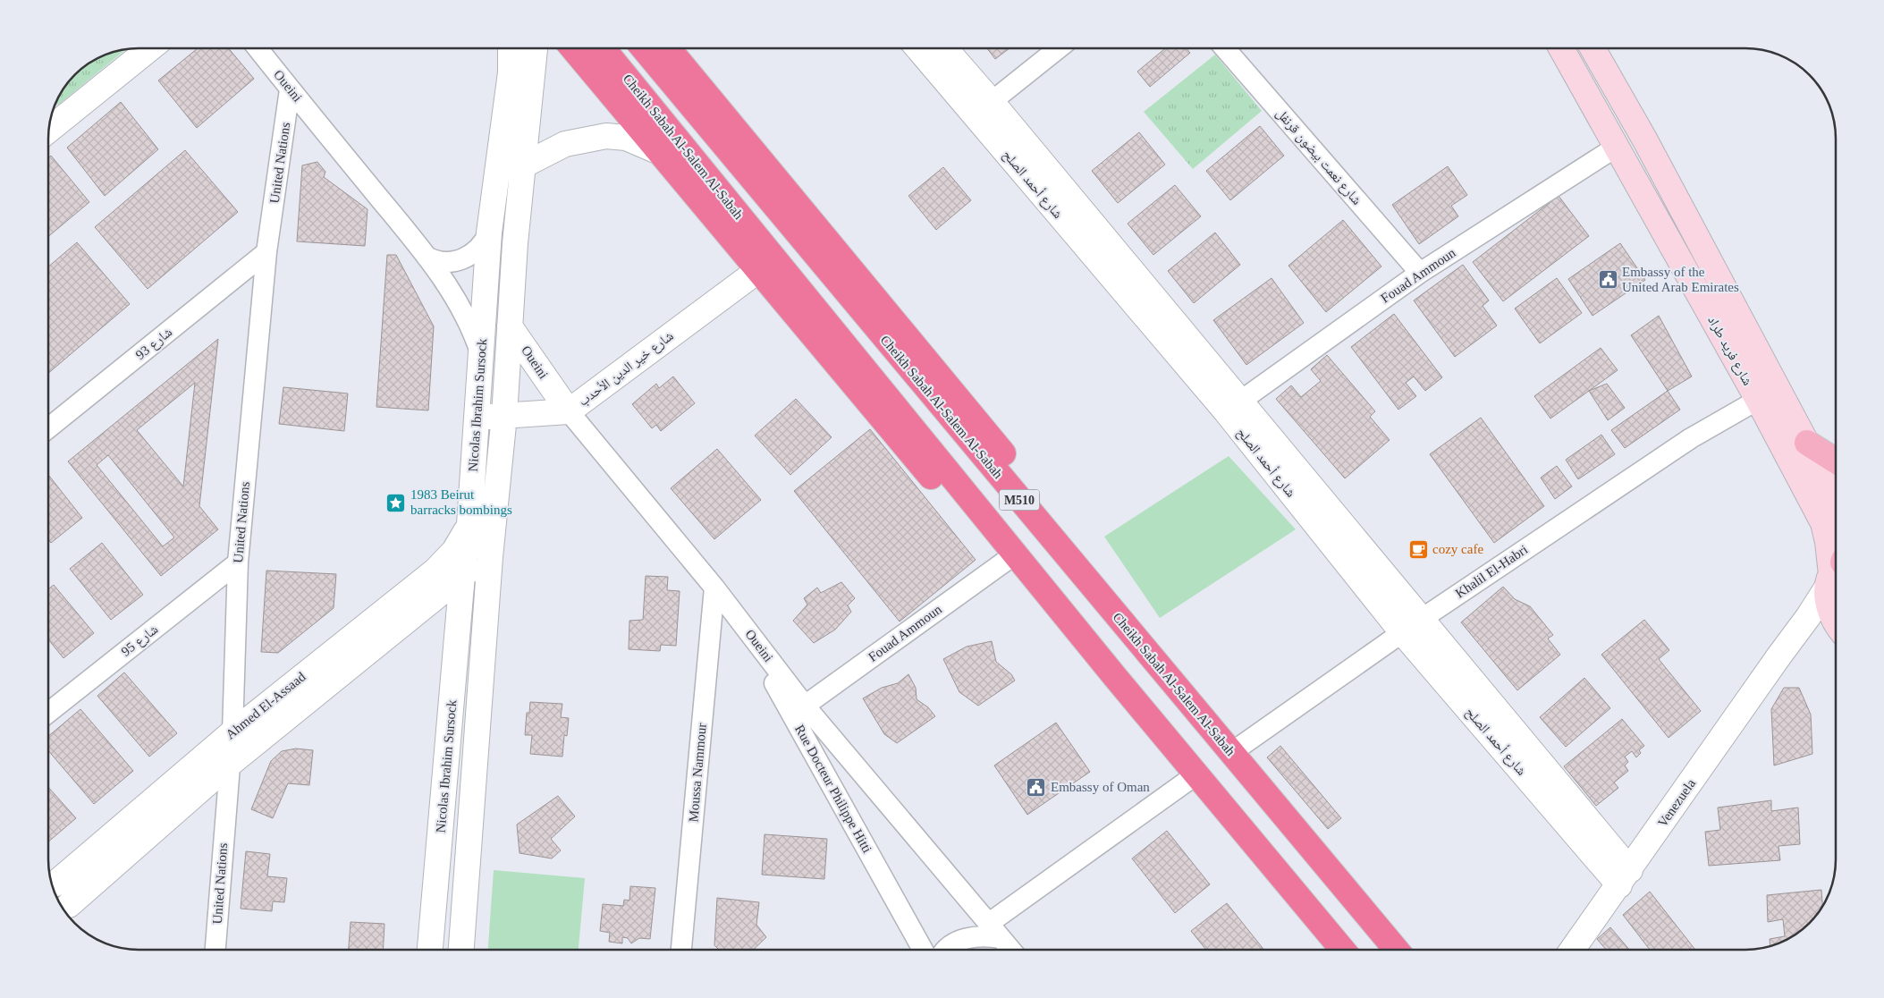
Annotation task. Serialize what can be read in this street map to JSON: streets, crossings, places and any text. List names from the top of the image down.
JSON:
{
  "streets": {
    "highway": ["Cheikh Sabah Al-Salem Al-Sabah", "M510"],
    "main road": ["شارع فريد طراد"],
    "street": [
      "Oueini",
      "شارع نعمت بيضون قرنفل",
      "United Nations",
      "شارع أحمد الصلح",
      "Fouad Ammoun",
      "شارع 93",
      "شارع خير الدين الأحدب",
      "Nicolas Ibrahim Sursock",
      "Khalil El-Habri",
      "شارع 95",
      "Ahmed El-Assaad",
      "Moussa Nammour",
      "Rue Docteur Philippe Hitti",
      "Venezuela"
    ]
  },
  "crossings": [
    ["Oueini", "United Nations"],
    ["Oueini", "Fouad Ammoun"],
    ["Oueini", "شارع خير الدين الأحدب"],
    ["Oueini", "Nicolas Ibrahim Sursock"],
    ["Oueini", "Moussa Nammour"],
    ["Oueini", "Rue Docteur Philippe Hitti"],
    ["Cheikh Sabah Al-Salem Al-Sabah", "Khalil El-Habri"],
    ["شارع نعمت بيضون قرنفل", "Fouad Ammoun"],
    ["United Nations", "شارع 93"],
    ["United Nations", "شارع 95"],
    ["United Nations", "Ahmed El-Assaad"],
    ["شارع أحمد الصلح", "Fouad Ammoun"],
    ["شارع أحمد الصلح", "Khalil El-Habri"],
    ["شارع أحمد الصلح", "Venezuela"],
    ["Fouad Ammoun", "شارع فريد طراد"],
    ["شارع فريد طراد", "Khalil El-Habri"],
    ["شارع خير الدين الأحدب", "Nicolas Ibrahim Sursock"],
    ["Nicolas Ibrahim Sursock", "Ahmed El-Assaad"]
  ],
  "places": {
    "public building": ["Embassy of the United Arab Emirates", "Embassy of Oman"],
    "place": ["1983 Beirut barracks bombings"],
    "cafe": ["cozy cafe"]
  }
}
